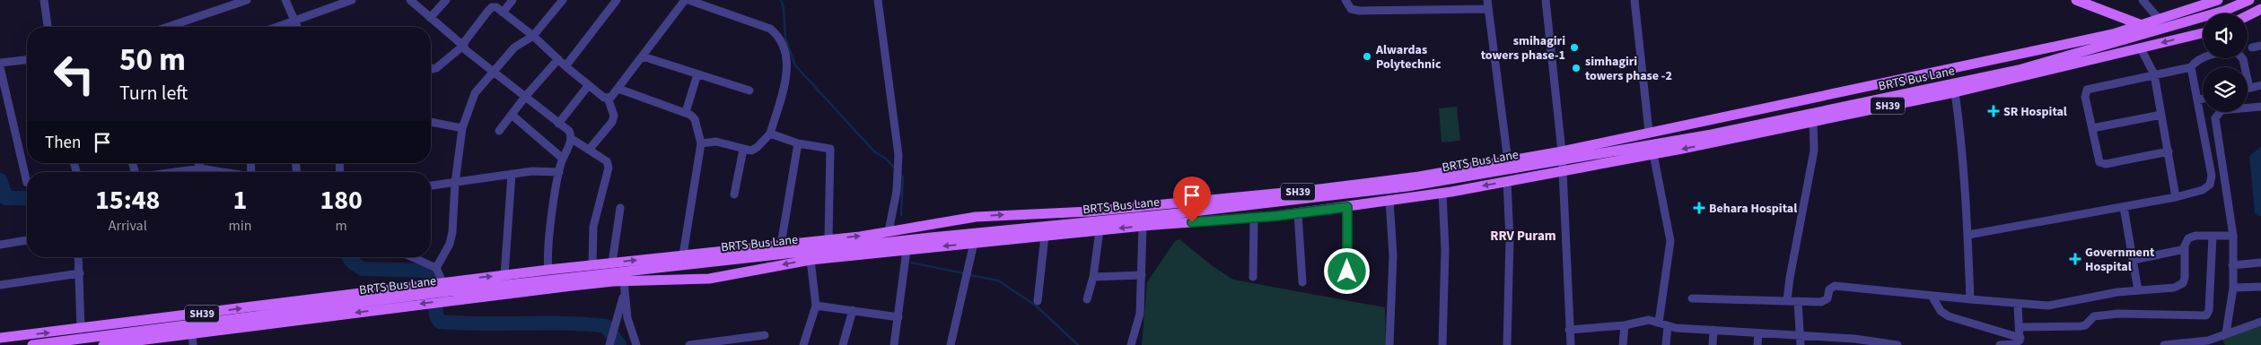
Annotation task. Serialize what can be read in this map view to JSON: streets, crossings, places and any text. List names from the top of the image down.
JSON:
{
  "streets": {
    "main road": ["BRTS Bus Lane", "SH39"]
  },
  "crossings": [
    ["BRTS Bus Lane", "SH39"]
  ],
  "districts": ["RRV Puram"],
  "places": {
    "other": ["smihagiri towers phase-1", "Alwardas Polytechnic", "simhagiri towers phase -2"],
    "health": ["SR Hospital", "Behara Hospital", "Government Hospital"]
  },
  "page": {
    "turn": ["50 m", "Turn left"],
    "then": "Then",
    "eta": [
      "15:48",
      "Arrival",
      "1",
      "min",
      "180",
      "m"
    ]
  }
}
